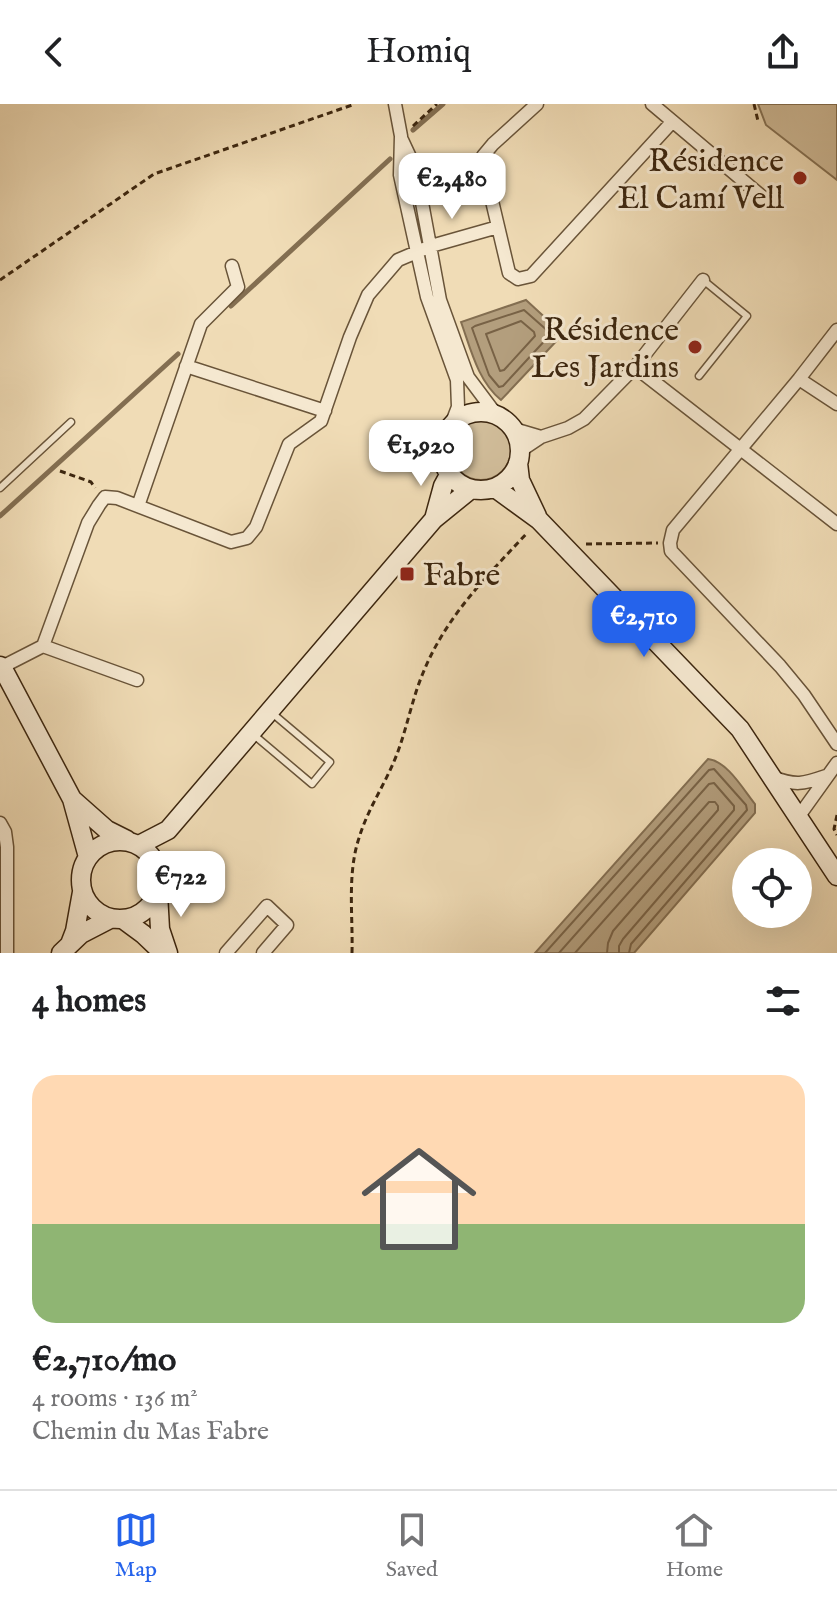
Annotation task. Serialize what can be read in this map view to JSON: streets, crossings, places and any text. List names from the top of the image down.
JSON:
{
  "places": {
    "other": ["Résidence El Camí Vell", "Résidence Les Jardins"],
    "transit": ["Fabre"]
  },
  "page": {
    "header": "Homiq",
    "price": [
      "€2,480",
      "€1,920",
      "€2,710",
      "€722"
    ],
    "heading": "4 homes",
    "list": [
      {
        "name": "€2,710/mo",
        "note": "4 rooms · 136 m² · Chemin du Mas Fabre"
      }
    ],
    "tabs": ["Map", "Saved", "Home"]
  }
}
